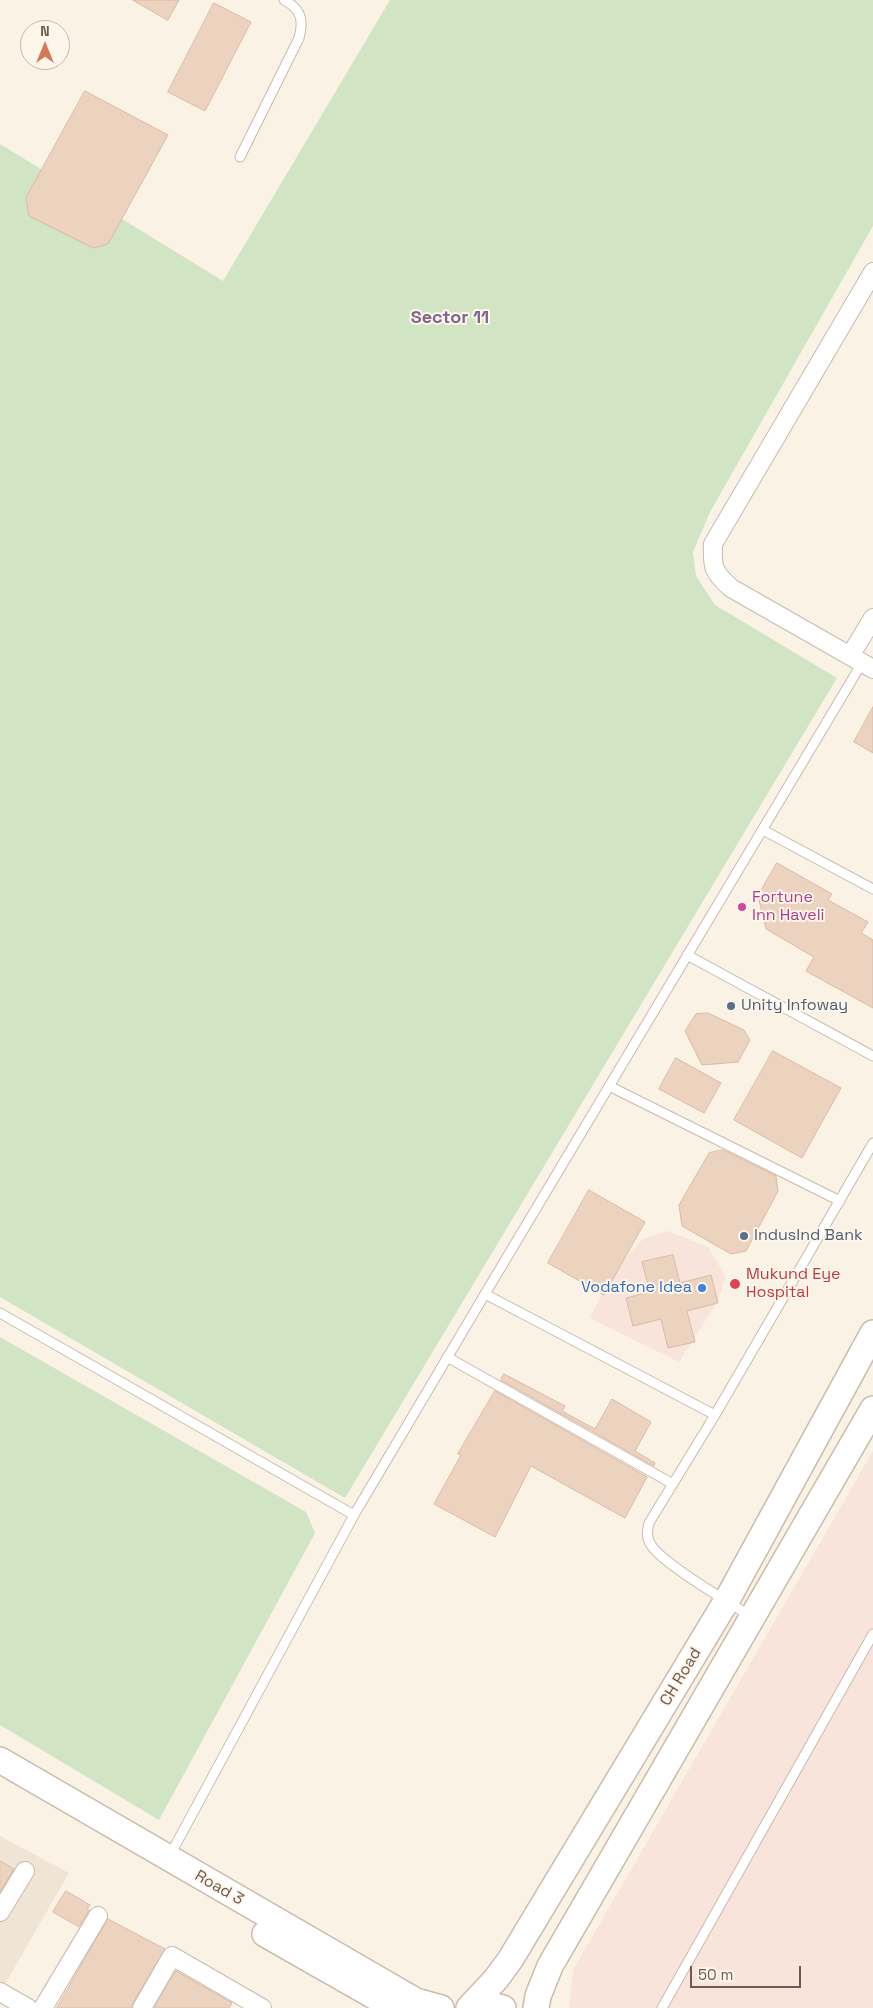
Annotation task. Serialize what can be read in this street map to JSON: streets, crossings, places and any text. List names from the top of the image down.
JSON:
{
  "streets": {
    "street": ["CH Road", "Road 3"]
  },
  "districts": ["Sector 11"],
  "places": [
    "Fortune Inn Haveli",
    "Unity Infoway",
    "IndusInd Bank",
    "Mukund Eye Hospital",
    "Vodafone Idea"
  ],
  "scale_bar": "50 m",
  "north": "top"
}
